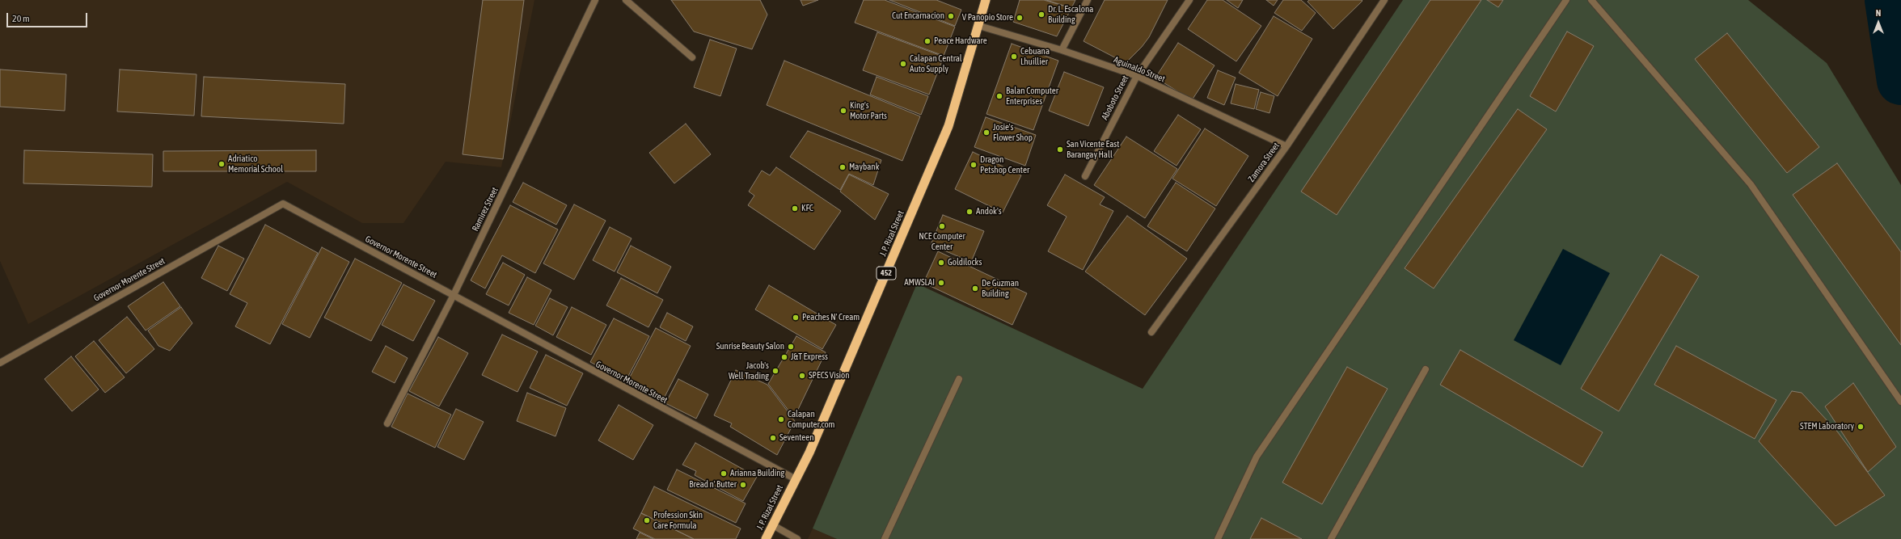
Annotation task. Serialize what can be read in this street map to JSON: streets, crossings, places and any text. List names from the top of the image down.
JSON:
{
  "streets": {
    "highway": ["J. P. Rizal Street", "452"],
    "street": [
      "Aguinaldo Street",
      "Aboboto Street",
      "Zamora Street",
      "Ramirez Street",
      "Governor Morente Street"
    ]
  },
  "crossings": [
    ["Aguinaldo Street", "Aboboto Street"],
    ["Aguinaldo Street", "Zamora Street"],
    ["Aguinaldo Street", "J. P. Rizal Street"],
    ["Ramirez Street", "Governor Morente Street"],
    ["J. P. Rizal Street", "Governor Morente Street"]
  ],
  "places": [
    "Dr. L. Escalona Building",
    "Cut Encarnacion",
    "V Panopio Store",
    "Peace Hardware",
    "Cebuana Lhuillier",
    "Calapan Central Auto Supply",
    "Balan Computer Enterprises",
    "King's Motor Parts",
    "Josie's Flower Shop",
    "San Vicente East Barangay Hall",
    "Adriatico Memorial School",
    "Dragon Petshop Center",
    "Maybank",
    "KFC",
    "Andok's",
    "NCE Computer Center",
    "Goldilocks",
    "AMWSLAI",
    "De Guzman Building",
    "Peaches N' Cream",
    "Sunrise Beauty Salon",
    "J&T Express",
    "Jacob's Well Trading",
    "SPECS Vision",
    "Calapan Computer.com",
    "STEM Laboratory",
    "Seventeen",
    "Arianna Building",
    "Bread n' Butter",
    "Profession Skin Care Formula"
  ],
  "scale_bar": "20 m",
  "north": "top"
}
